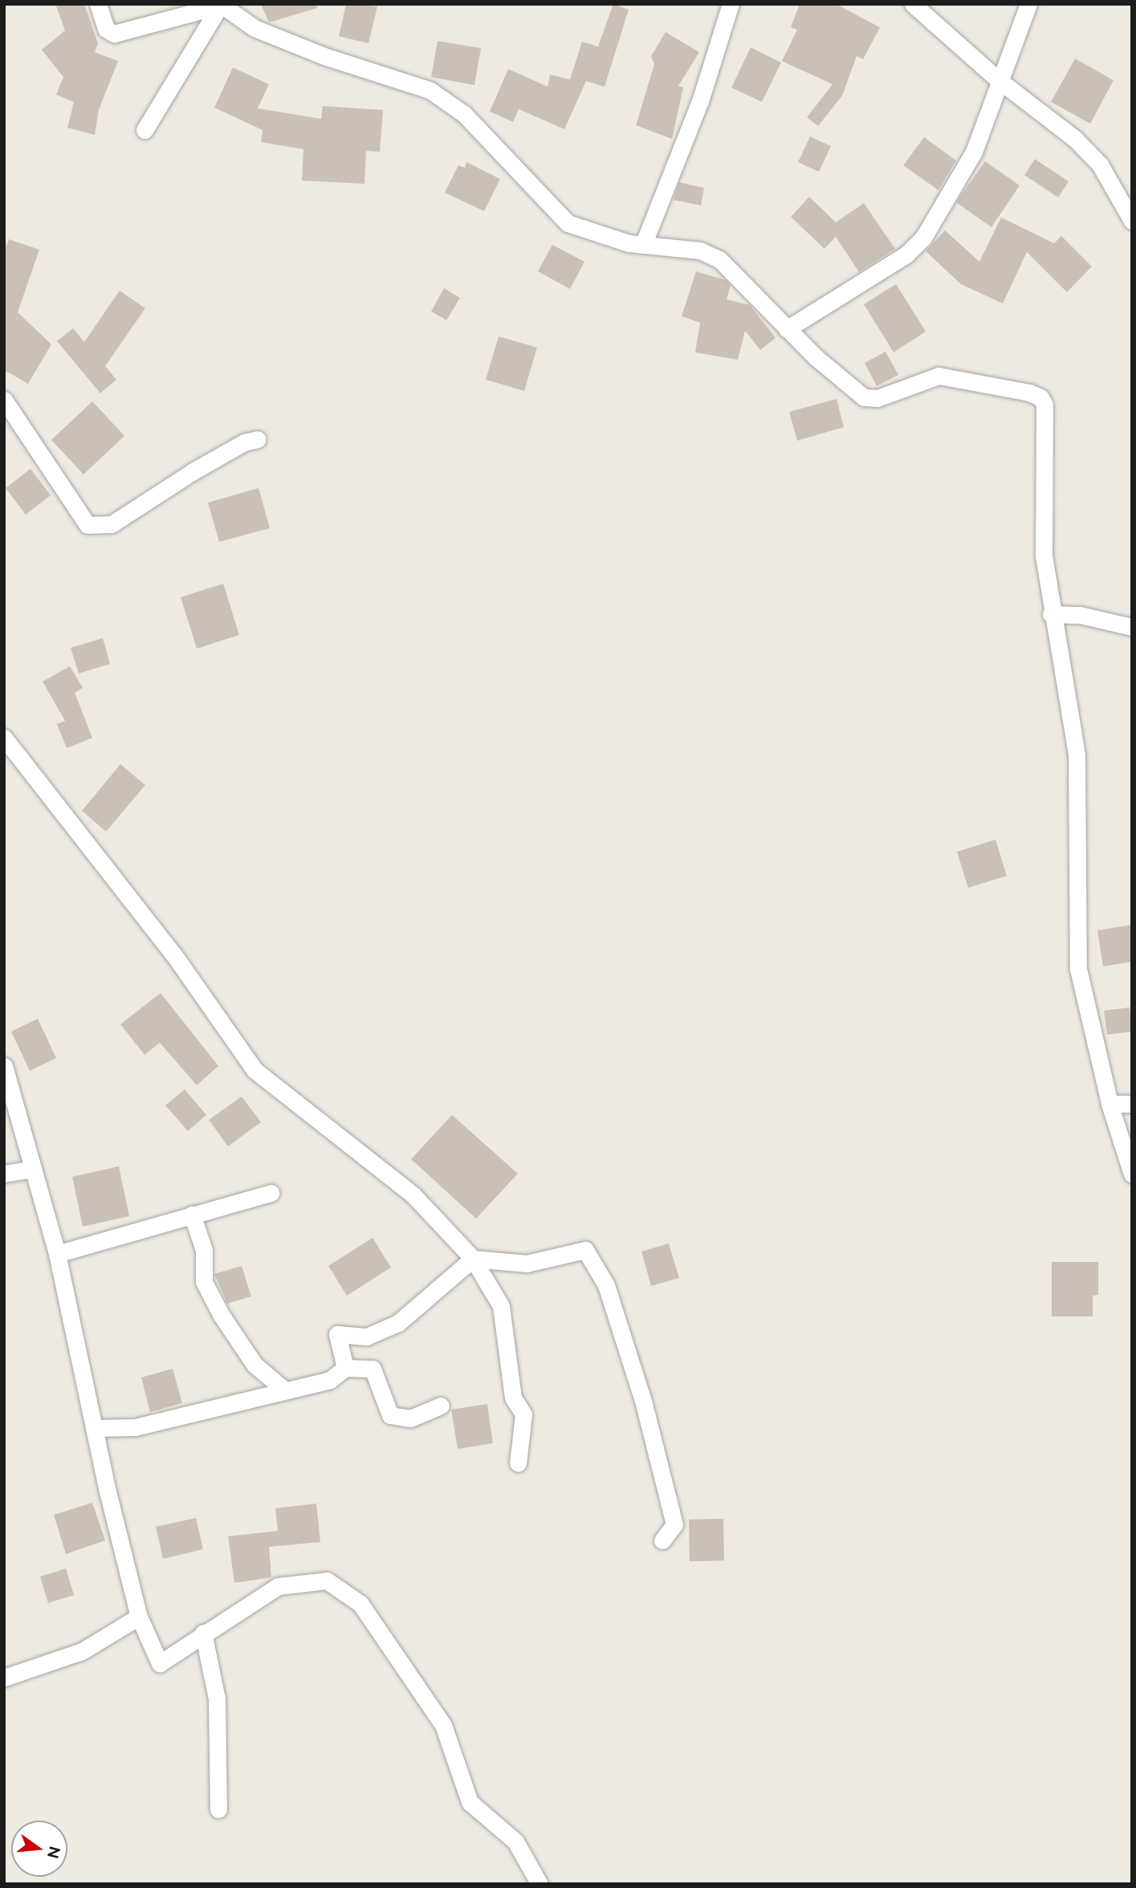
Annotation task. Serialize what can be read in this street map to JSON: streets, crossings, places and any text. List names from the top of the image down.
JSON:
{
  "north": "right"
}
